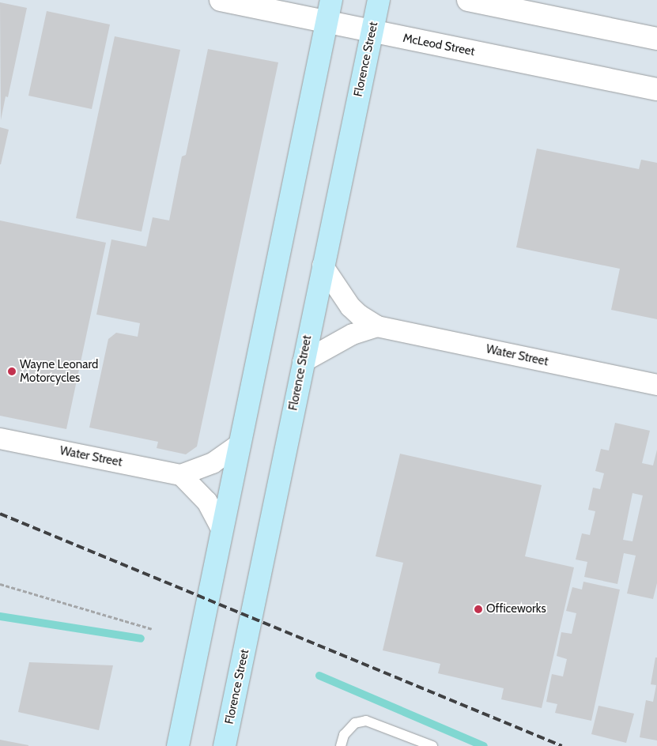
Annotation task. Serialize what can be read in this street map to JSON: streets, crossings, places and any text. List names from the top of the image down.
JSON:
{
  "streets": {
    "main road": ["Florence Street"],
    "street": ["McLeod Street", "Water Street"]
  },
  "crossings": [
    ["McLeod Street", "Florence Street"],
    ["Florence Street", "Water Street"]
  ],
  "places": ["Wayne Leonard Motorcycles", "Officeworks"]
}
